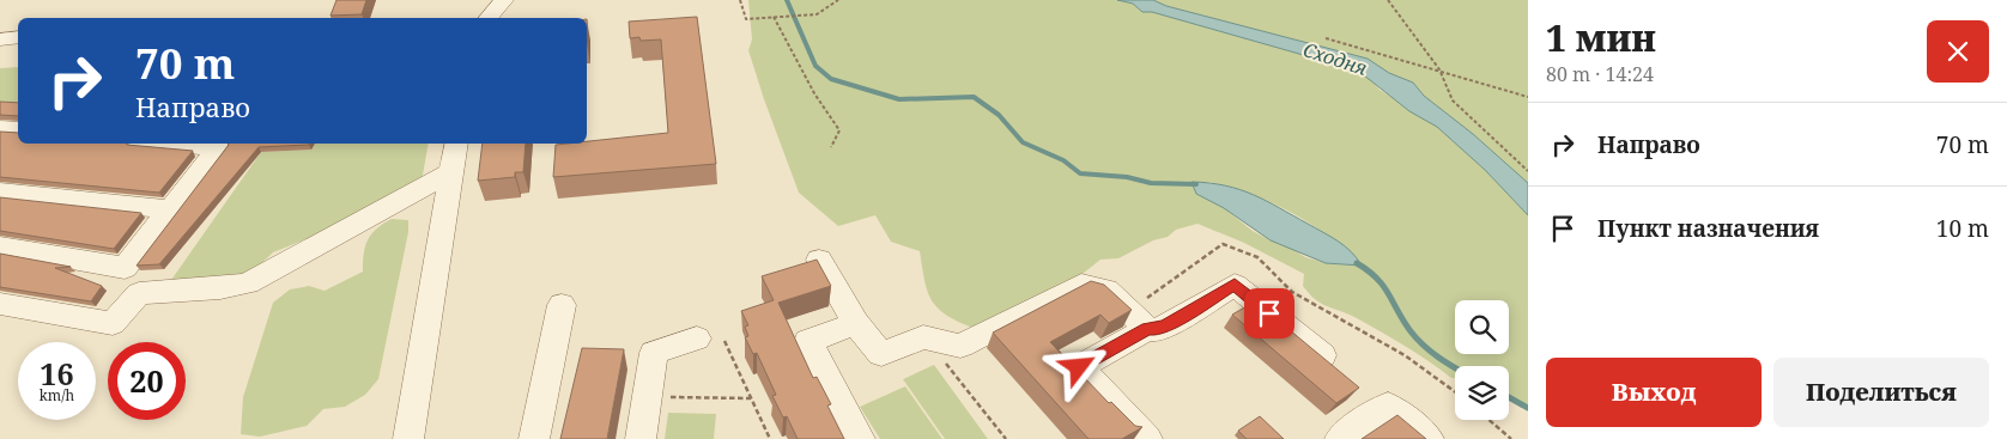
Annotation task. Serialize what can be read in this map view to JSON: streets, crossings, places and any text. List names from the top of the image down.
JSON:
{
  "water": ["Сходня"],
  "page": {
    "heading": ["1 мин", "80 m · 14:24"],
    "turn": ["70 m", "Направо"],
    "list": [
      {
        "name": "Направо",
        "value": "70 m"
      },
      {
        "name": "Пункт назначения",
        "value": "10 m"
      }
    ],
    "speed": "16 km/h",
    "limit": "20",
    "buttons": ["Выход", "Поделиться"]
  }
}
